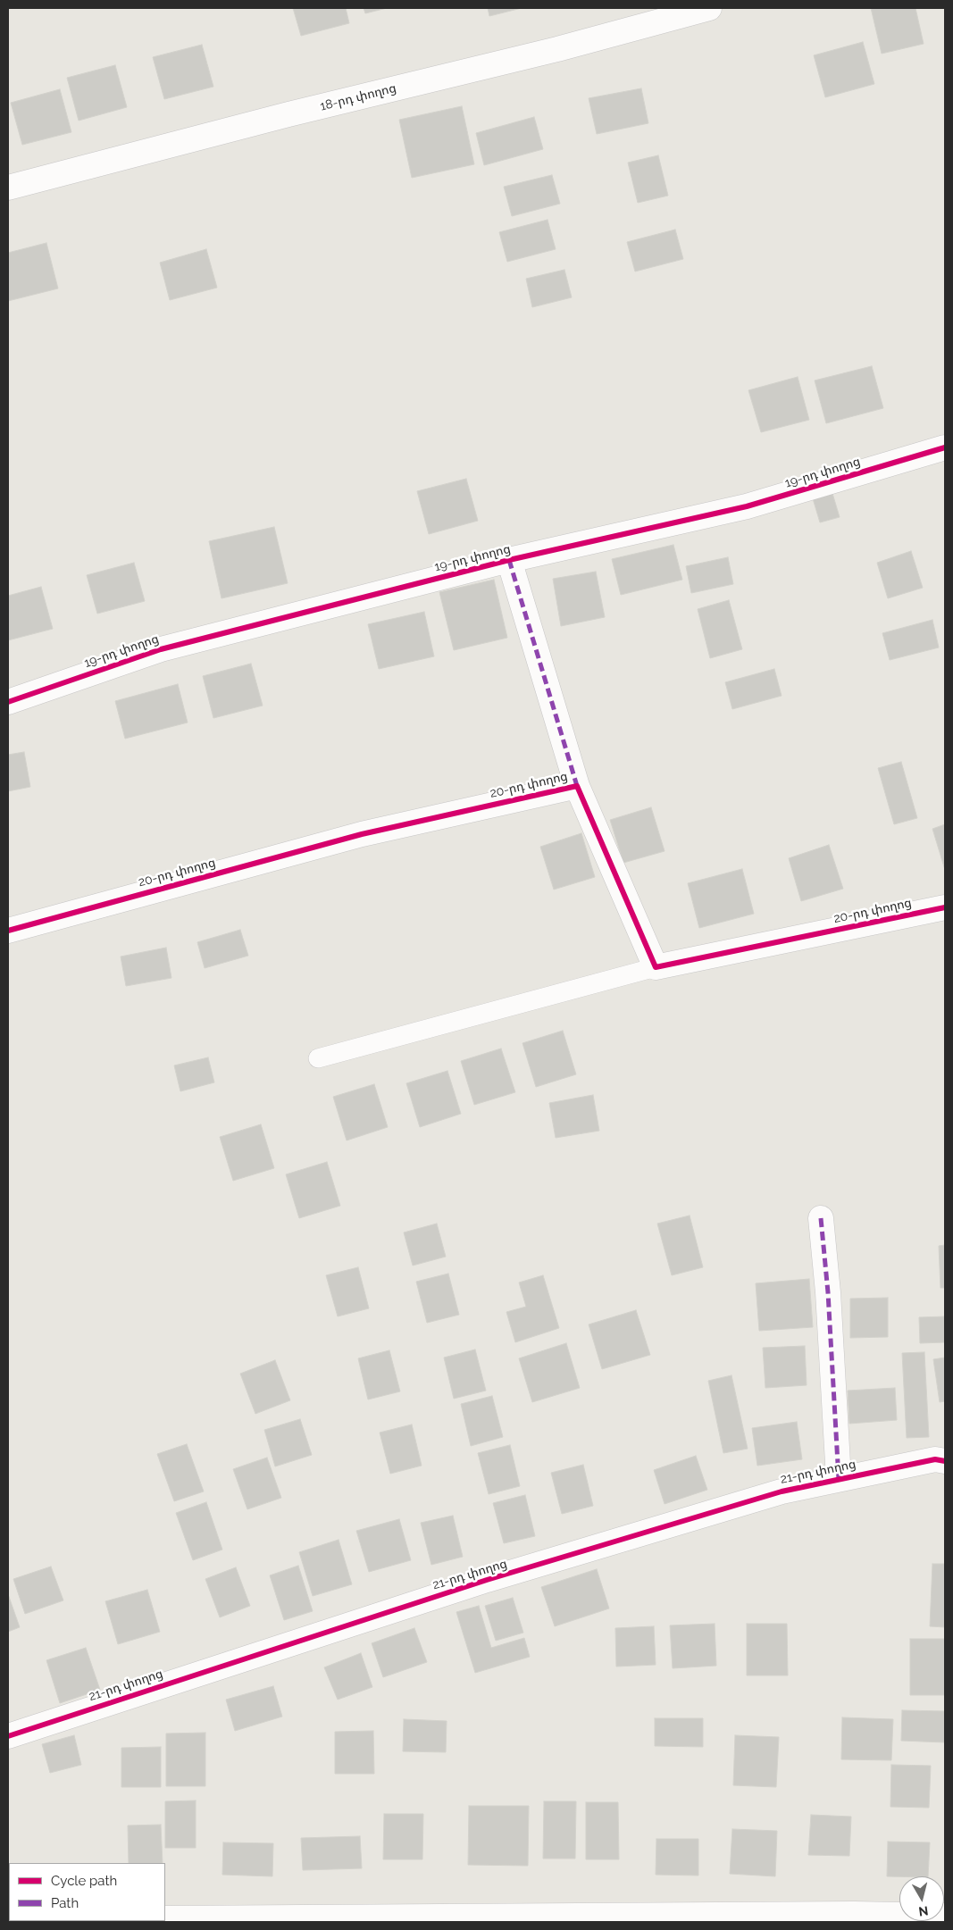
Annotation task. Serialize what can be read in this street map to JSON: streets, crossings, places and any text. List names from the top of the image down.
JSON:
{
  "streets": {
    "street": [
      "18-րդ փողոց",
      "19-րդ փողոց",
      "20-րդ փողոց",
      "21-րդ փողոց"
    ]
  },
  "legend": ["Cycle path", "Path"],
  "north": "bottom"
}
